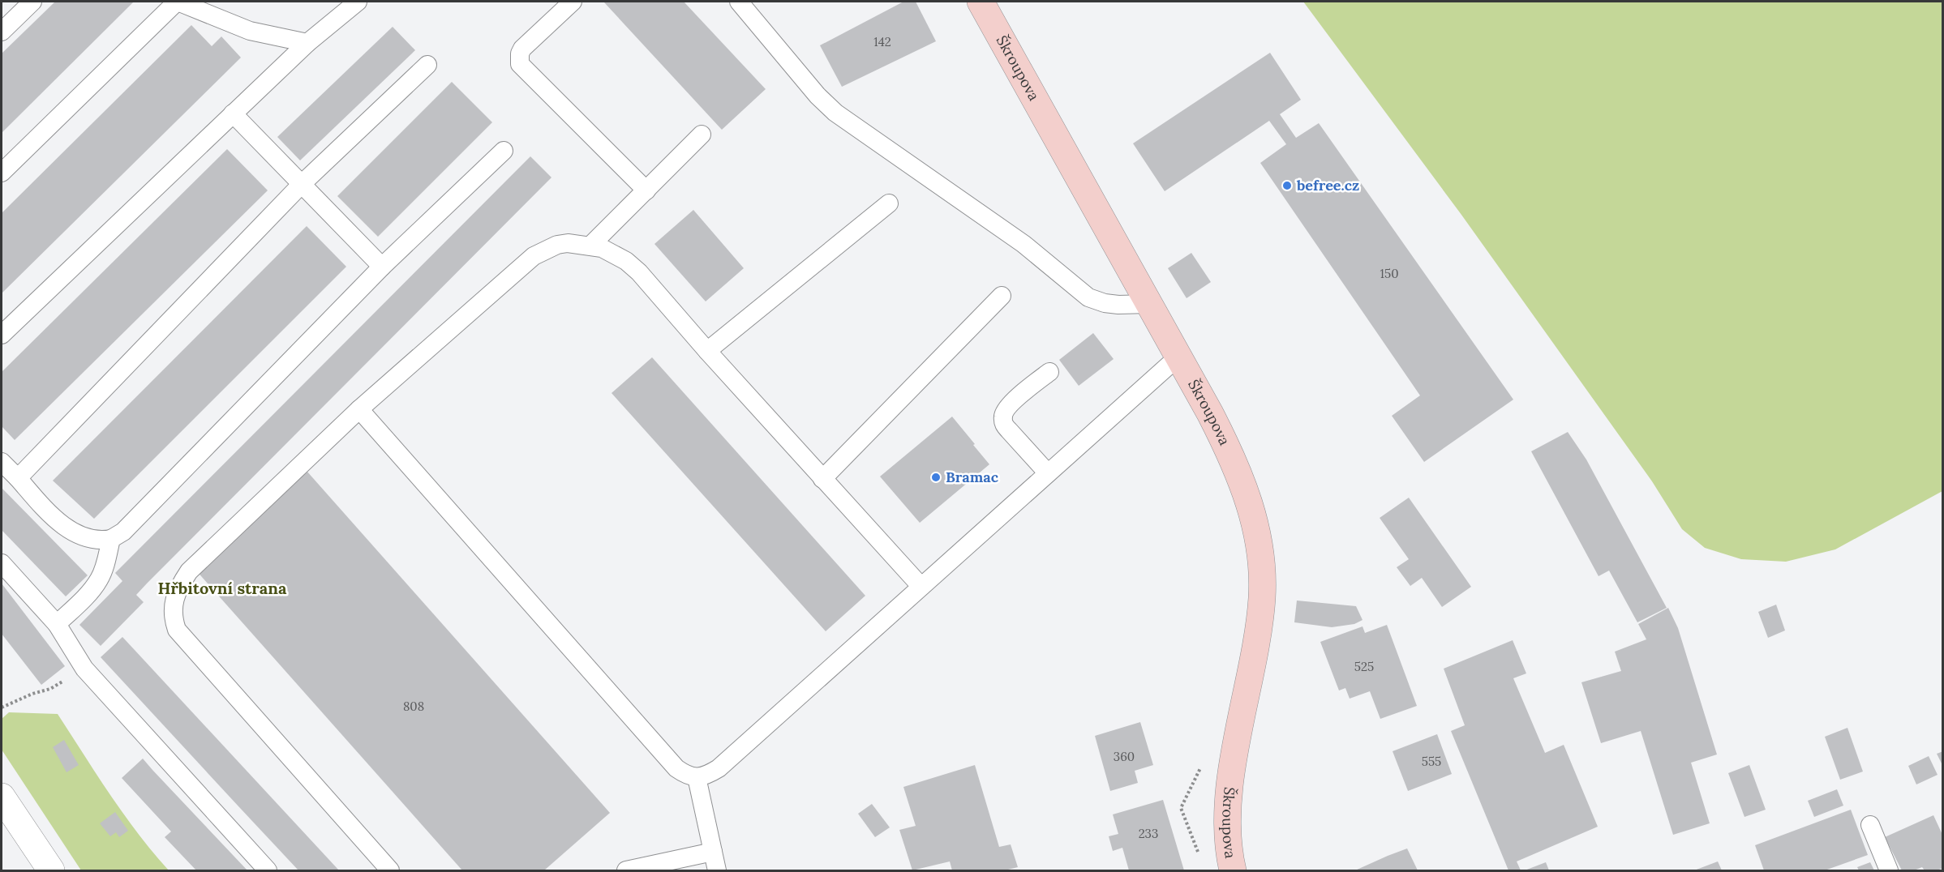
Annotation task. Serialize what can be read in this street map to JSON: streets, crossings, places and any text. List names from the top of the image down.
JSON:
{
  "streets": {
    "street": ["Škroupova"]
  },
  "districts": ["Hřbitovní strana"],
  "places": ["befree.cz", "Bramac"],
  "house_numbers": [
    "142",
    "150",
    "525",
    "808",
    "360",
    "555",
    "233"
  ]
}
